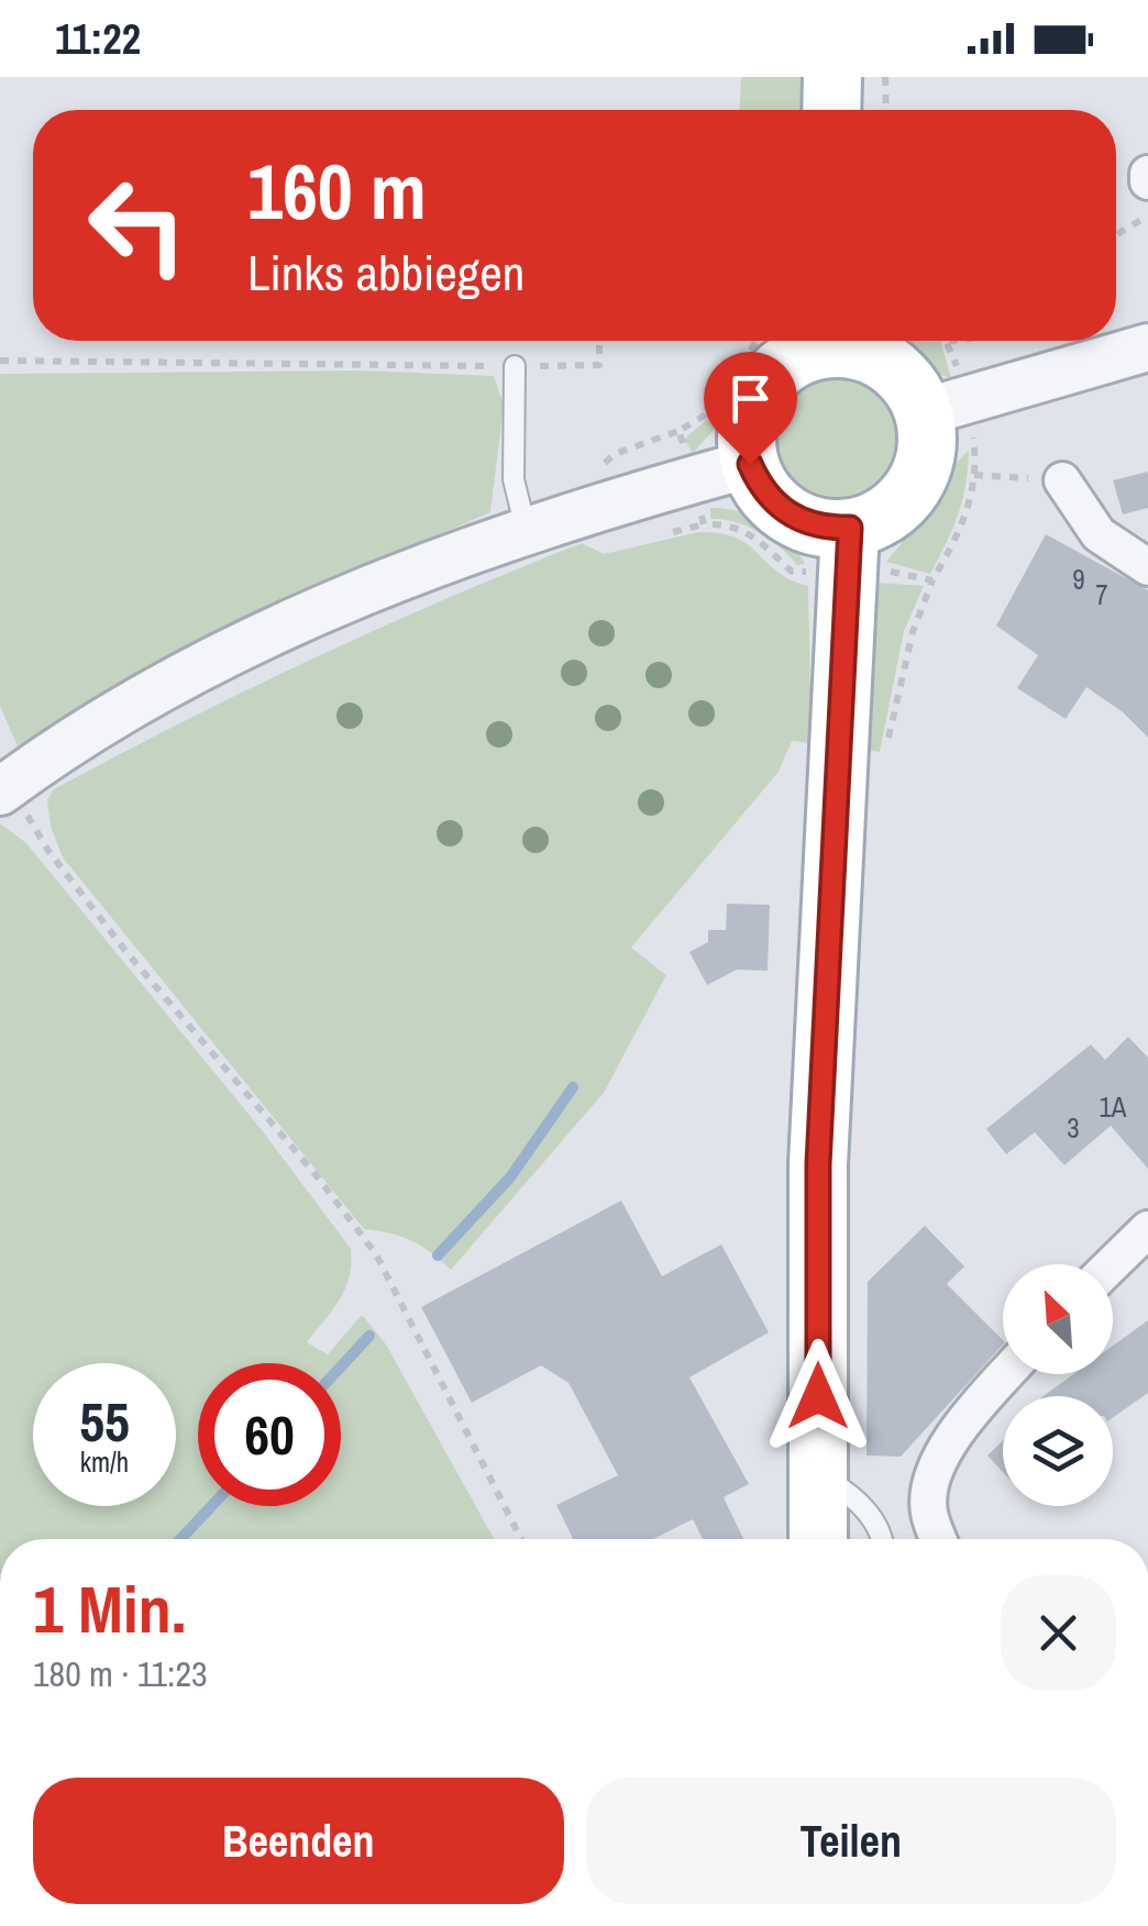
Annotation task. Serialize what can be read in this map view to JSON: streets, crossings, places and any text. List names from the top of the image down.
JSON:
{
  "house_numbers": [
    "9",
    "7",
    "1A",
    "3"
  ],
  "north": "top left",
  "page": {
    "status": "11:22",
    "turn": ["160 m", "Links abbiegen"],
    "speed": "55 km/h",
    "limit": "60",
    "heading": ["1 Min.", "180 m · 11:23"],
    "buttons": ["Beenden", "Teilen"]
  }
}
